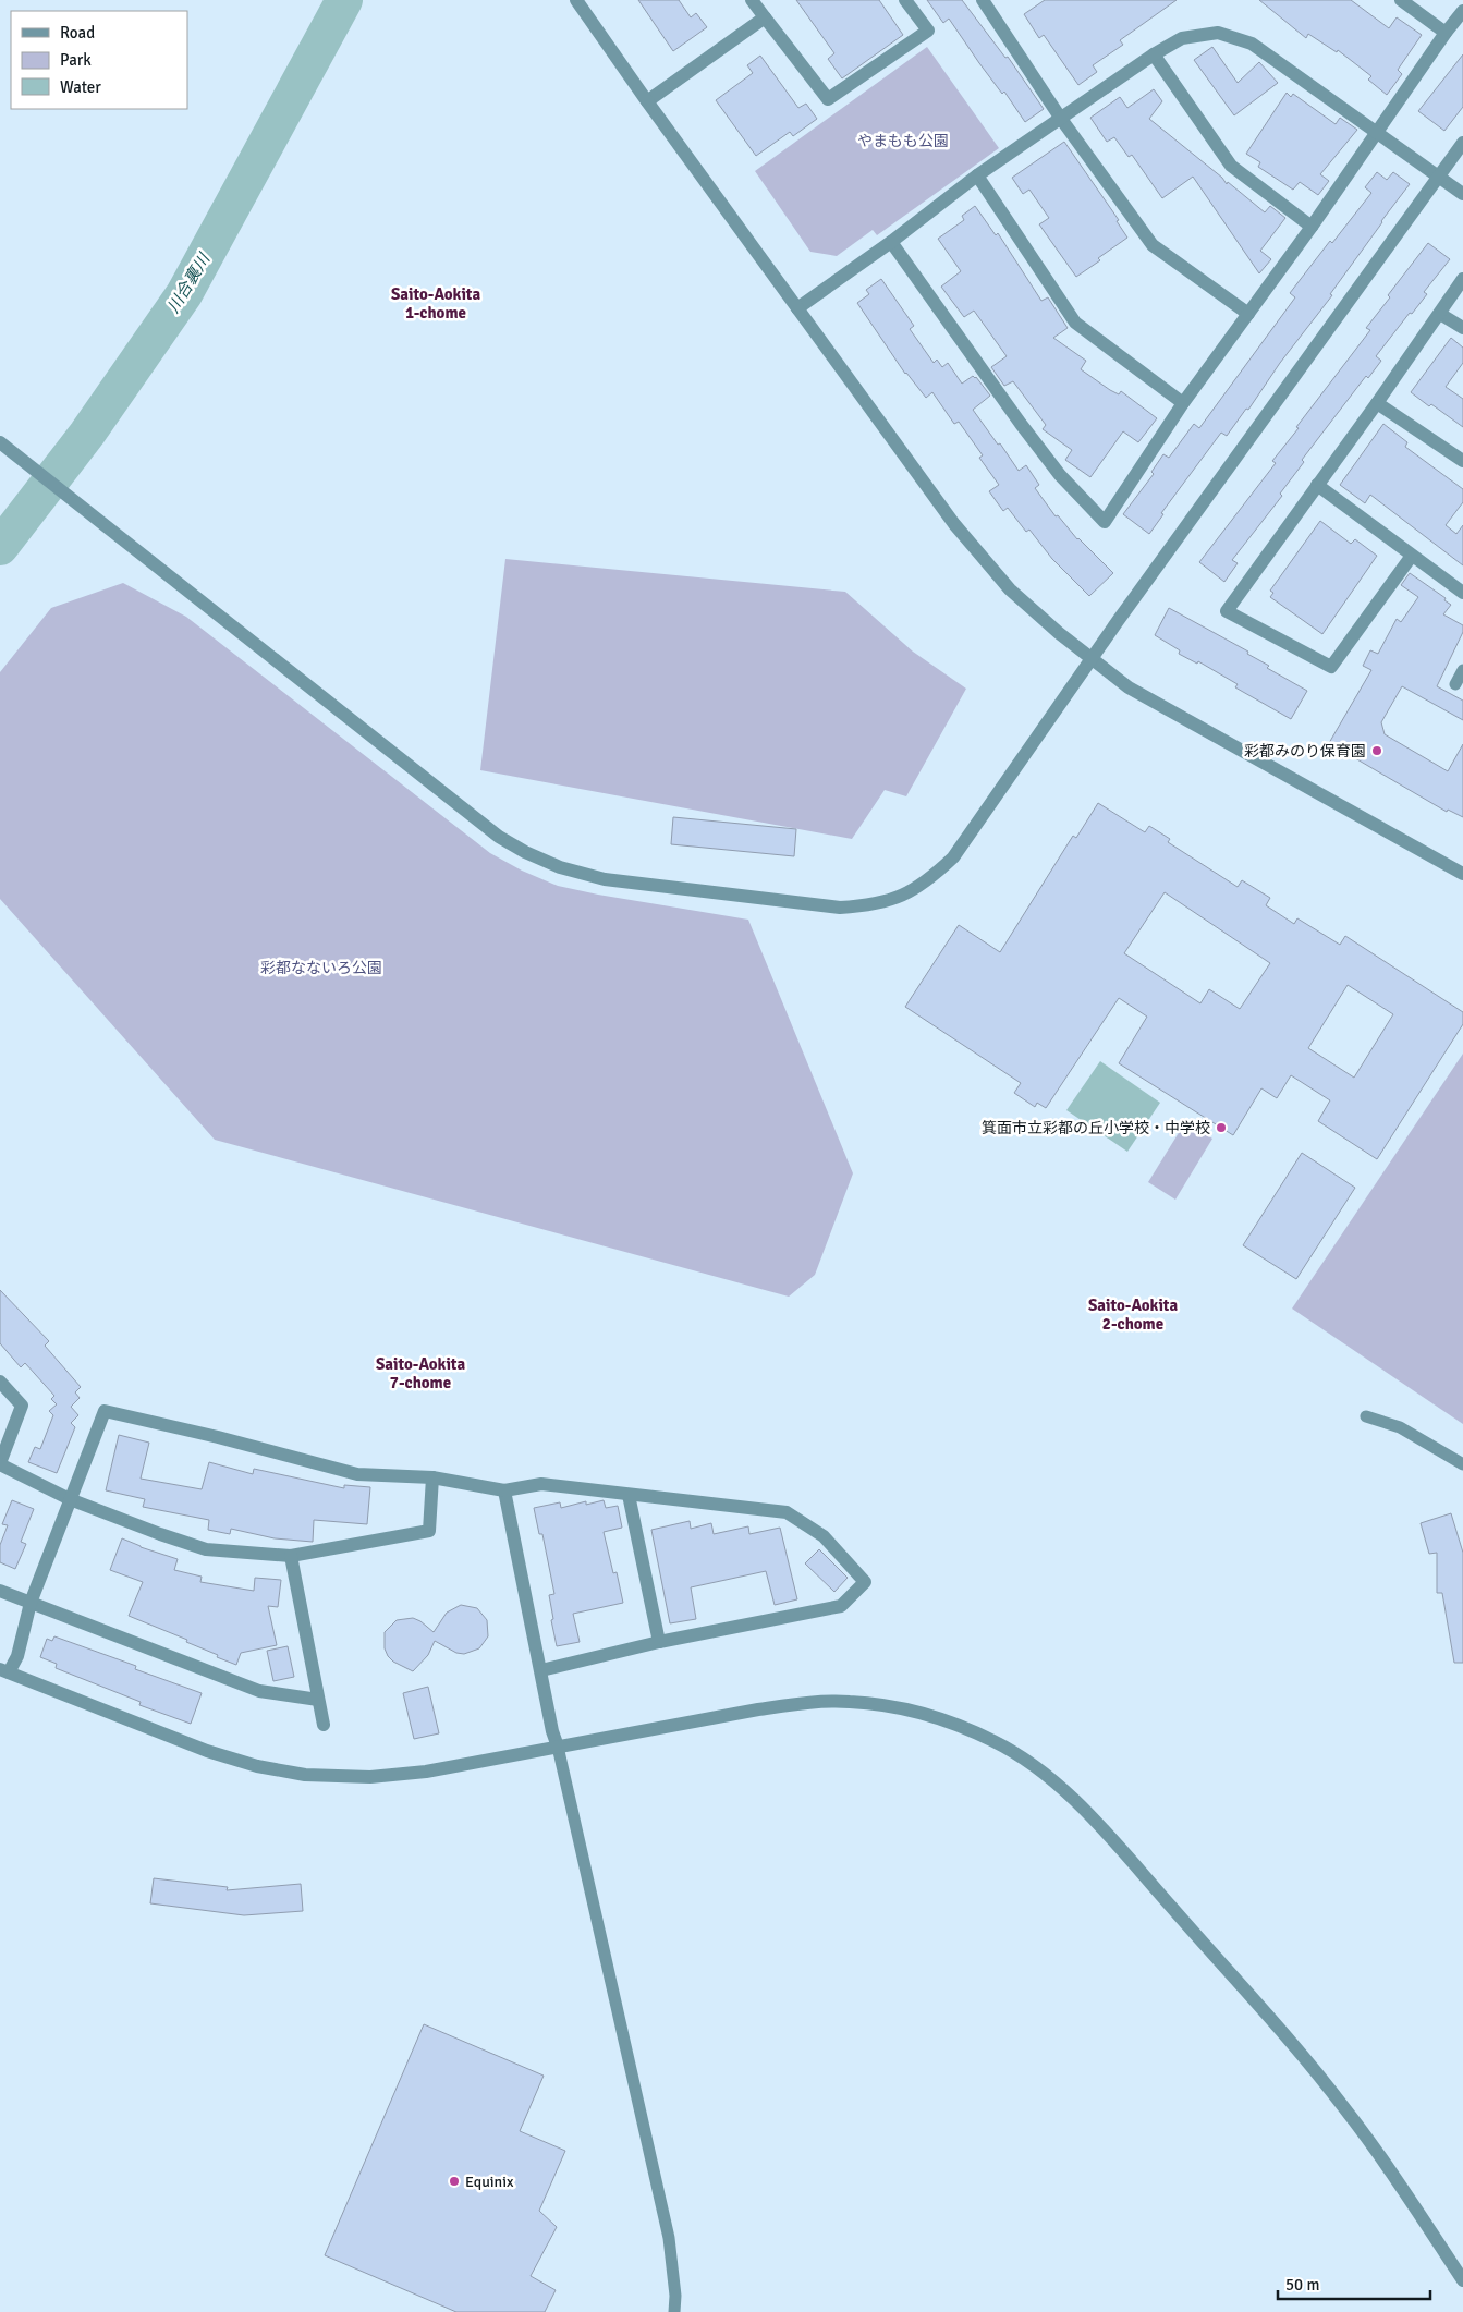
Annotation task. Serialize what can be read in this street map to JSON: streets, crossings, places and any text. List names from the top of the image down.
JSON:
{
  "districts": ["Saito-Aokita 1-chome", "Saito-Aokita 2-chome", "Saito-Aokita 7-chome"],
  "water": ["川合裏川"],
  "parks": ["やまもも公園", "彩都なないろ公園"],
  "places": ["彩都みのり保育園", "箕面市立彩都の丘小学校・中学校", "Equinix"],
  "legend": ["Road", "Park", "Water"],
  "scale_bar": "50 m"
}
